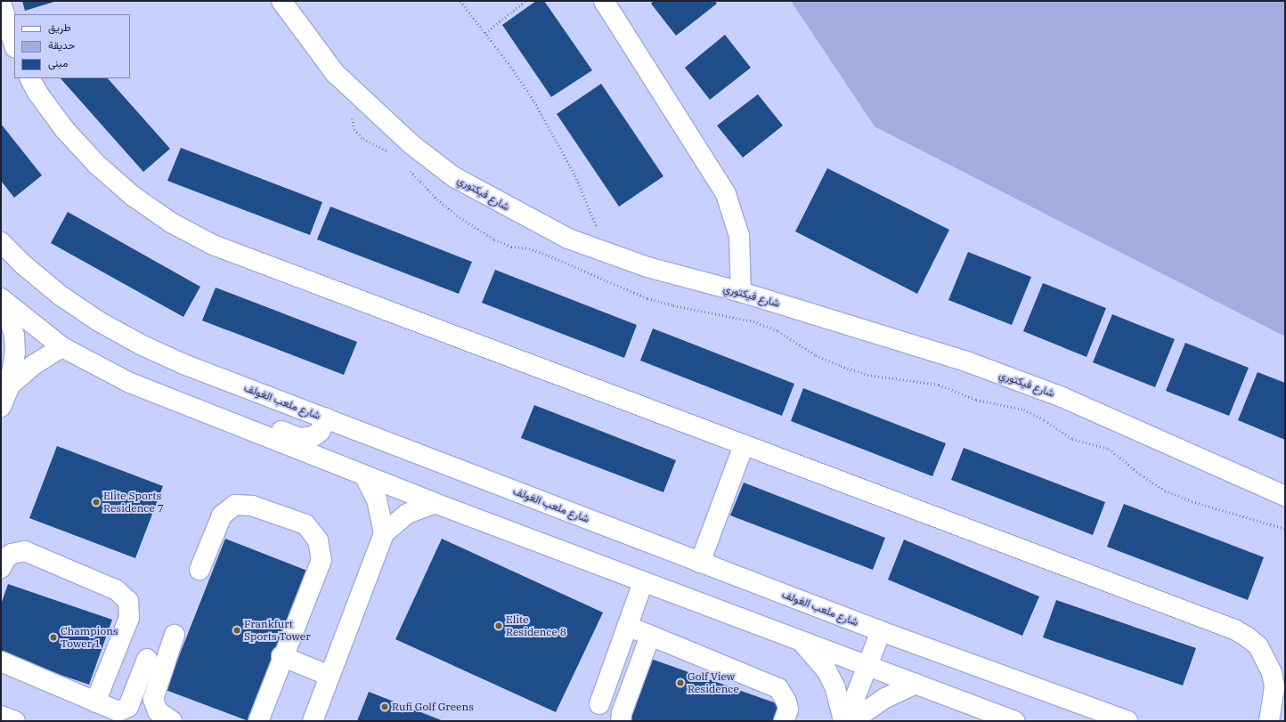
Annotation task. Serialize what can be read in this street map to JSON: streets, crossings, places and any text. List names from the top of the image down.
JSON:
{
  "streets": {
    "street": ["شارع فيكتوري", "شارع ملعب الغولف"]
  },
  "places": [
    "Elite Sports Residence 7",
    "Elite Residence 8",
    "Frankfurt Sports Tower",
    "Champions Tower 1",
    "Golf View Residence",
    "Rufi Golf Greens"
  ],
  "legend": ["طريق", "حديقة", "مبنى"]
}
